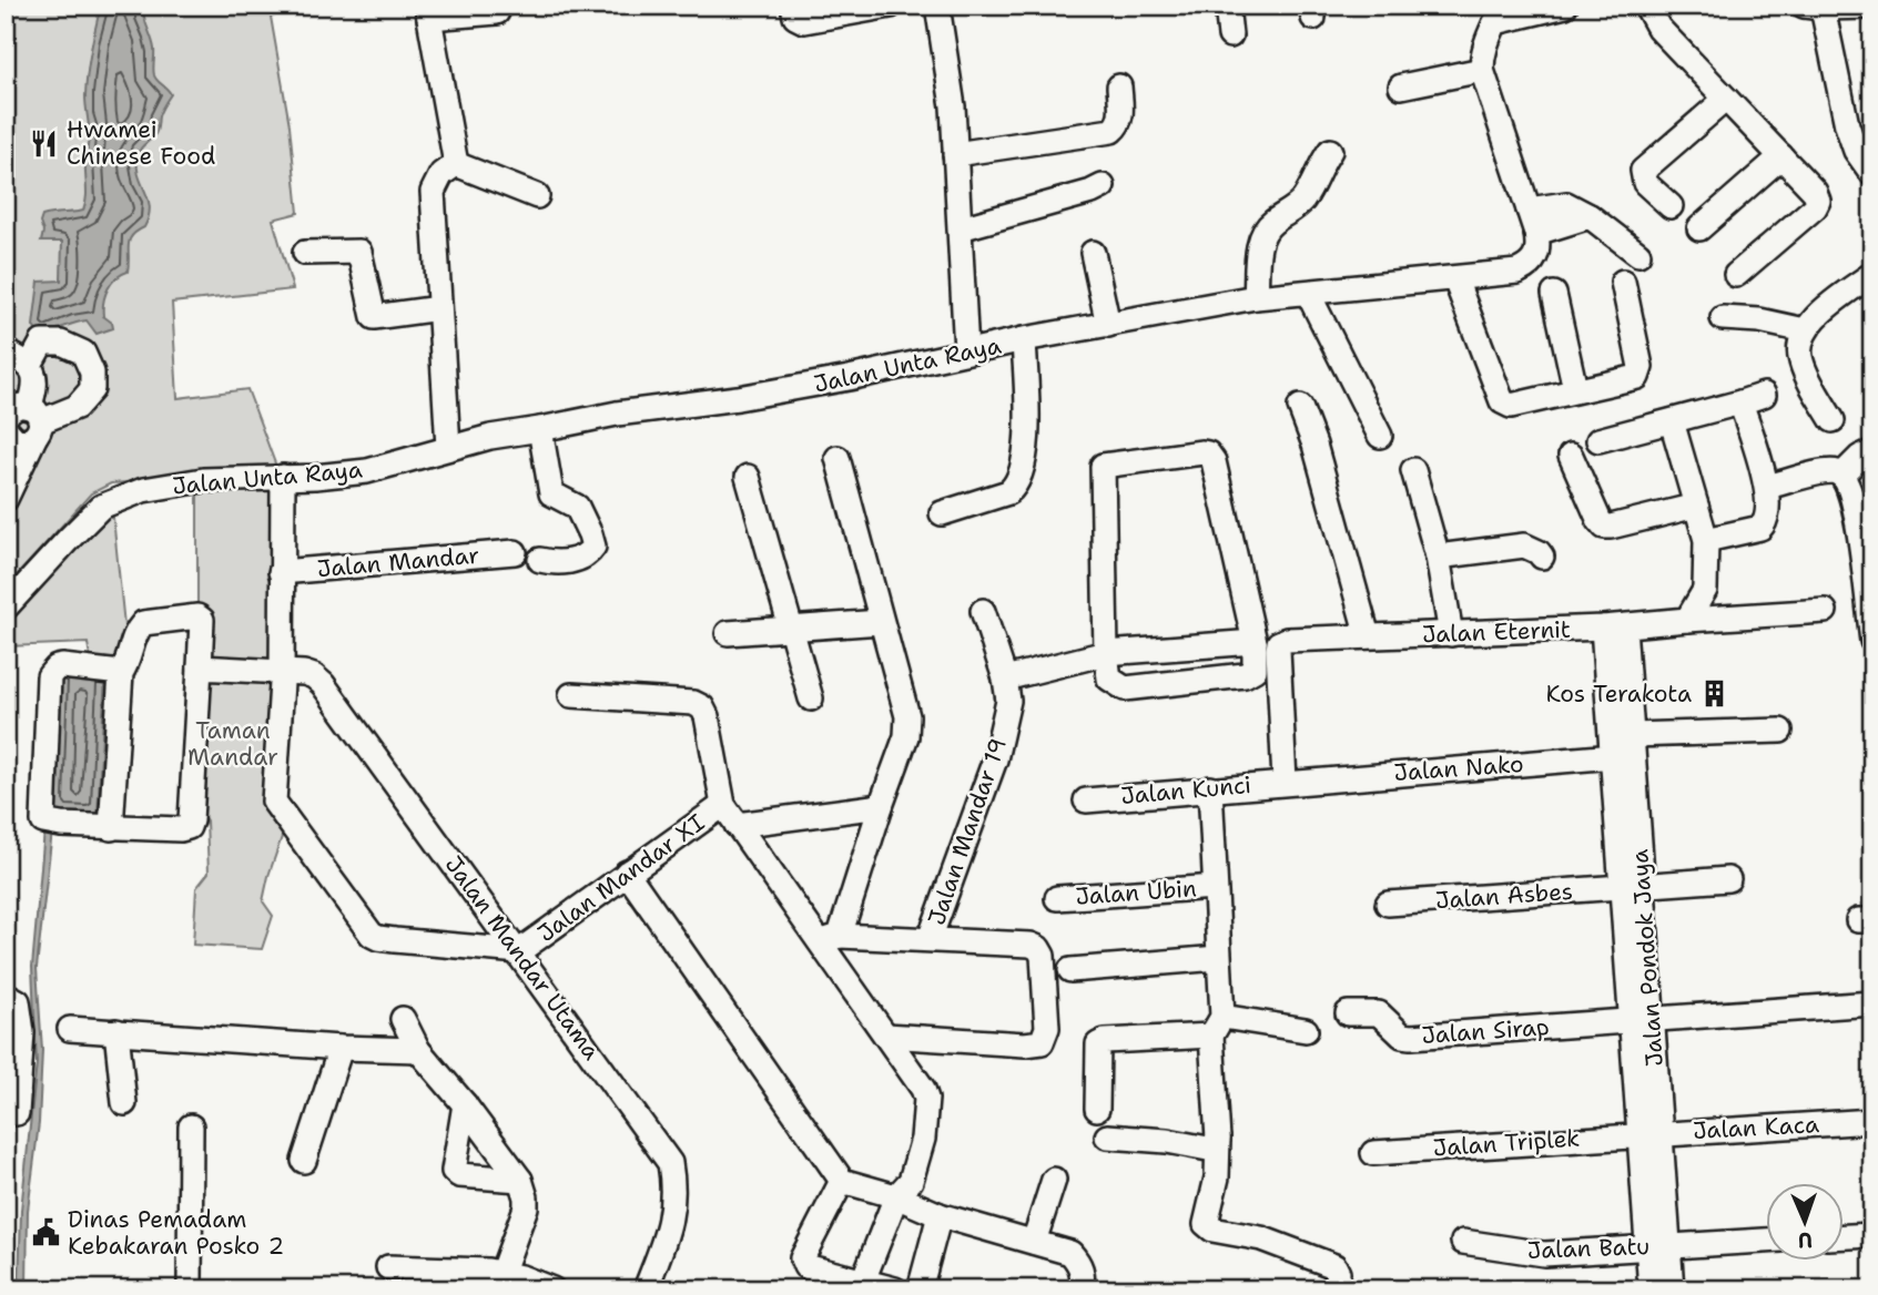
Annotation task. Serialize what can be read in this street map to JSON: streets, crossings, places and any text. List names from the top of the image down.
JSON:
{
  "streets": {
    "street": [
      "Jalan Unta Raya",
      "Jalan Mandar",
      "Jalan Eternit",
      "Jalan Nako",
      "Jalan Kunci",
      "Jalan Mandar 19",
      "Jalan Mandar XI",
      "Jalan Ubin",
      "Jalan Asbes",
      "Jalan Mandar Utama",
      "Jalan Pondok Jaya",
      "Jalan Sirap",
      "Jalan Kaca",
      "Jalan Triplek",
      "Jalan Batu"
    ]
  },
  "crossings": [
    ["Jalan Eternit", "Jalan Nako"],
    ["Jalan Eternit", "Jalan Kunci"],
    ["Jalan Eternit", "Jalan Pondok Jaya"],
    ["Jalan Nako", "Jalan Kunci"],
    ["Jalan Nako", "Jalan Pondok Jaya"],
    ["Jalan Mandar XI", "Jalan Mandar Utama"],
    ["Jalan Asbes", "Jalan Pondok Jaya"],
    ["Jalan Pondok Jaya", "Jalan Sirap"],
    ["Jalan Pondok Jaya", "Jalan Kaca"],
    ["Jalan Pondok Jaya", "Jalan Triplek"],
    ["Jalan Pondok Jaya", "Jalan Batu"],
    ["Jalan Kaca", "Jalan Triplek"]
  ],
  "parks": ["Taman Mandar"],
  "places": {
    "restaurant": ["Hwamei Chinese Food"],
    "building": ["Kos Terakota"],
    "public building": ["Dinas Pemadam Kebakaran Posko 2"]
  },
  "north": "bottom"
}
